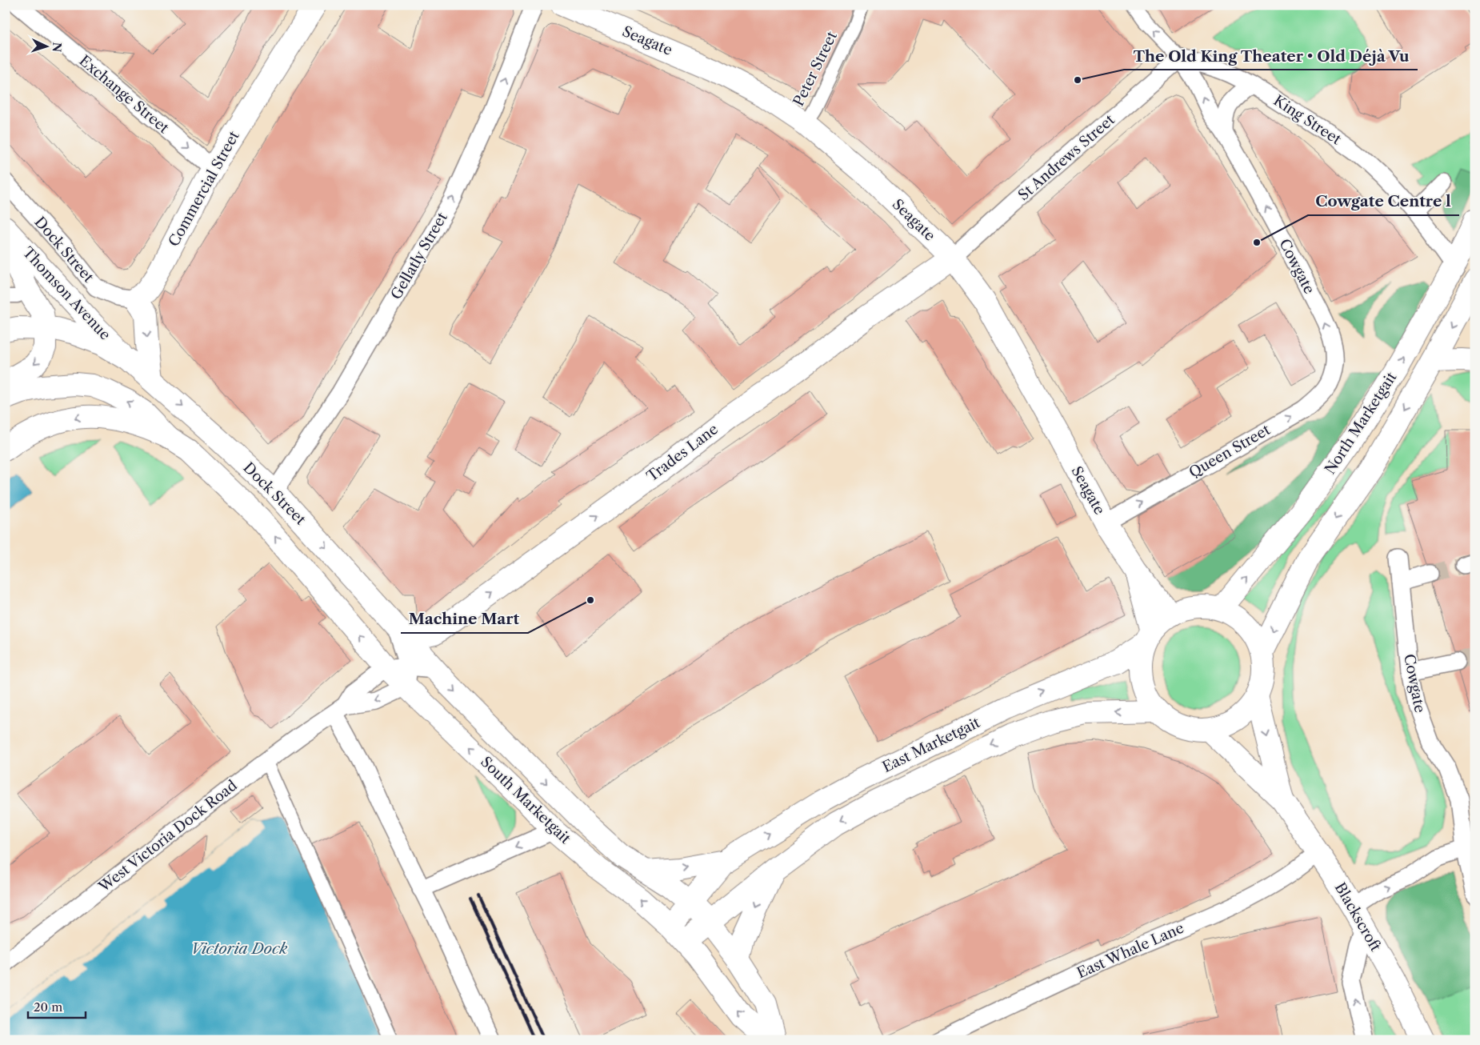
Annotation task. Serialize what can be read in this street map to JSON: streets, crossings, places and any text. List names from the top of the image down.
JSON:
{
  "streets": {
    "main road": [
      "Seagate",
      "King Street",
      "Commercial Street",
      "Dock Street",
      "Thomson Avenue",
      "North Marketgait",
      "Trades Lane",
      "East Marketgait",
      "South Marketgait",
      "Blackscroft"
    ],
    "street": [
      "Peter Street",
      "Exchange Street",
      "St Andrews Street",
      "Gellatly Street",
      "Cowgate",
      "Queen Street",
      "West Victoria Dock Road",
      "East Whale Lane"
    ]
  },
  "crossings": [
    ["Seagate", "Peter Street"],
    ["Seagate", "St Andrews Street"],
    ["Seagate", "North Marketgait"],
    ["Seagate", "Queen Street"],
    ["Seagate", "Trades Lane"],
    ["Seagate", "East Marketgait"],
    ["Seagate", "Blackscroft"],
    ["Exchange Street", "Commercial Street"],
    ["King Street", "St Andrews Street"],
    ["King Street", "Cowgate"],
    ["King Street", "North Marketgait"],
    ["St Andrews Street", "Cowgate"],
    ["St Andrews Street", "Trades Lane"],
    ["Commercial Street", "Dock Street"],
    ["Dock Street", "Gellatly Street"],
    ["Dock Street", "Thomson Avenue"],
    ["Dock Street", "Trades Lane"],
    ["Dock Street", "South Marketgait"],
    ["Dock Street", "West Victoria Dock Road"],
    ["Cowgate", "Queen Street"],
    ["North Marketgait", "East Marketgait"],
    ["North Marketgait", "Blackscroft"],
    ["Trades Lane", "South Marketgait"],
    ["East Marketgait", "South Marketgait"],
    ["East Marketgait", "Blackscroft"],
    ["South Marketgait", "West Victoria Dock Road"],
    ["Blackscroft", "East Whale Lane"]
  ],
  "one_way": [
    "Exchange Street",
    "Gellatly Street",
    "Cowgate",
    "Queen Street",
    "Trades Lane"
  ],
  "water": ["Victoria Dock"],
  "places": ["The Old King Theater • Old Déjà Vu", "Cowgate Centre l", "Machine Mart"],
  "scale_bar": "20 m",
  "north": "right"
}
